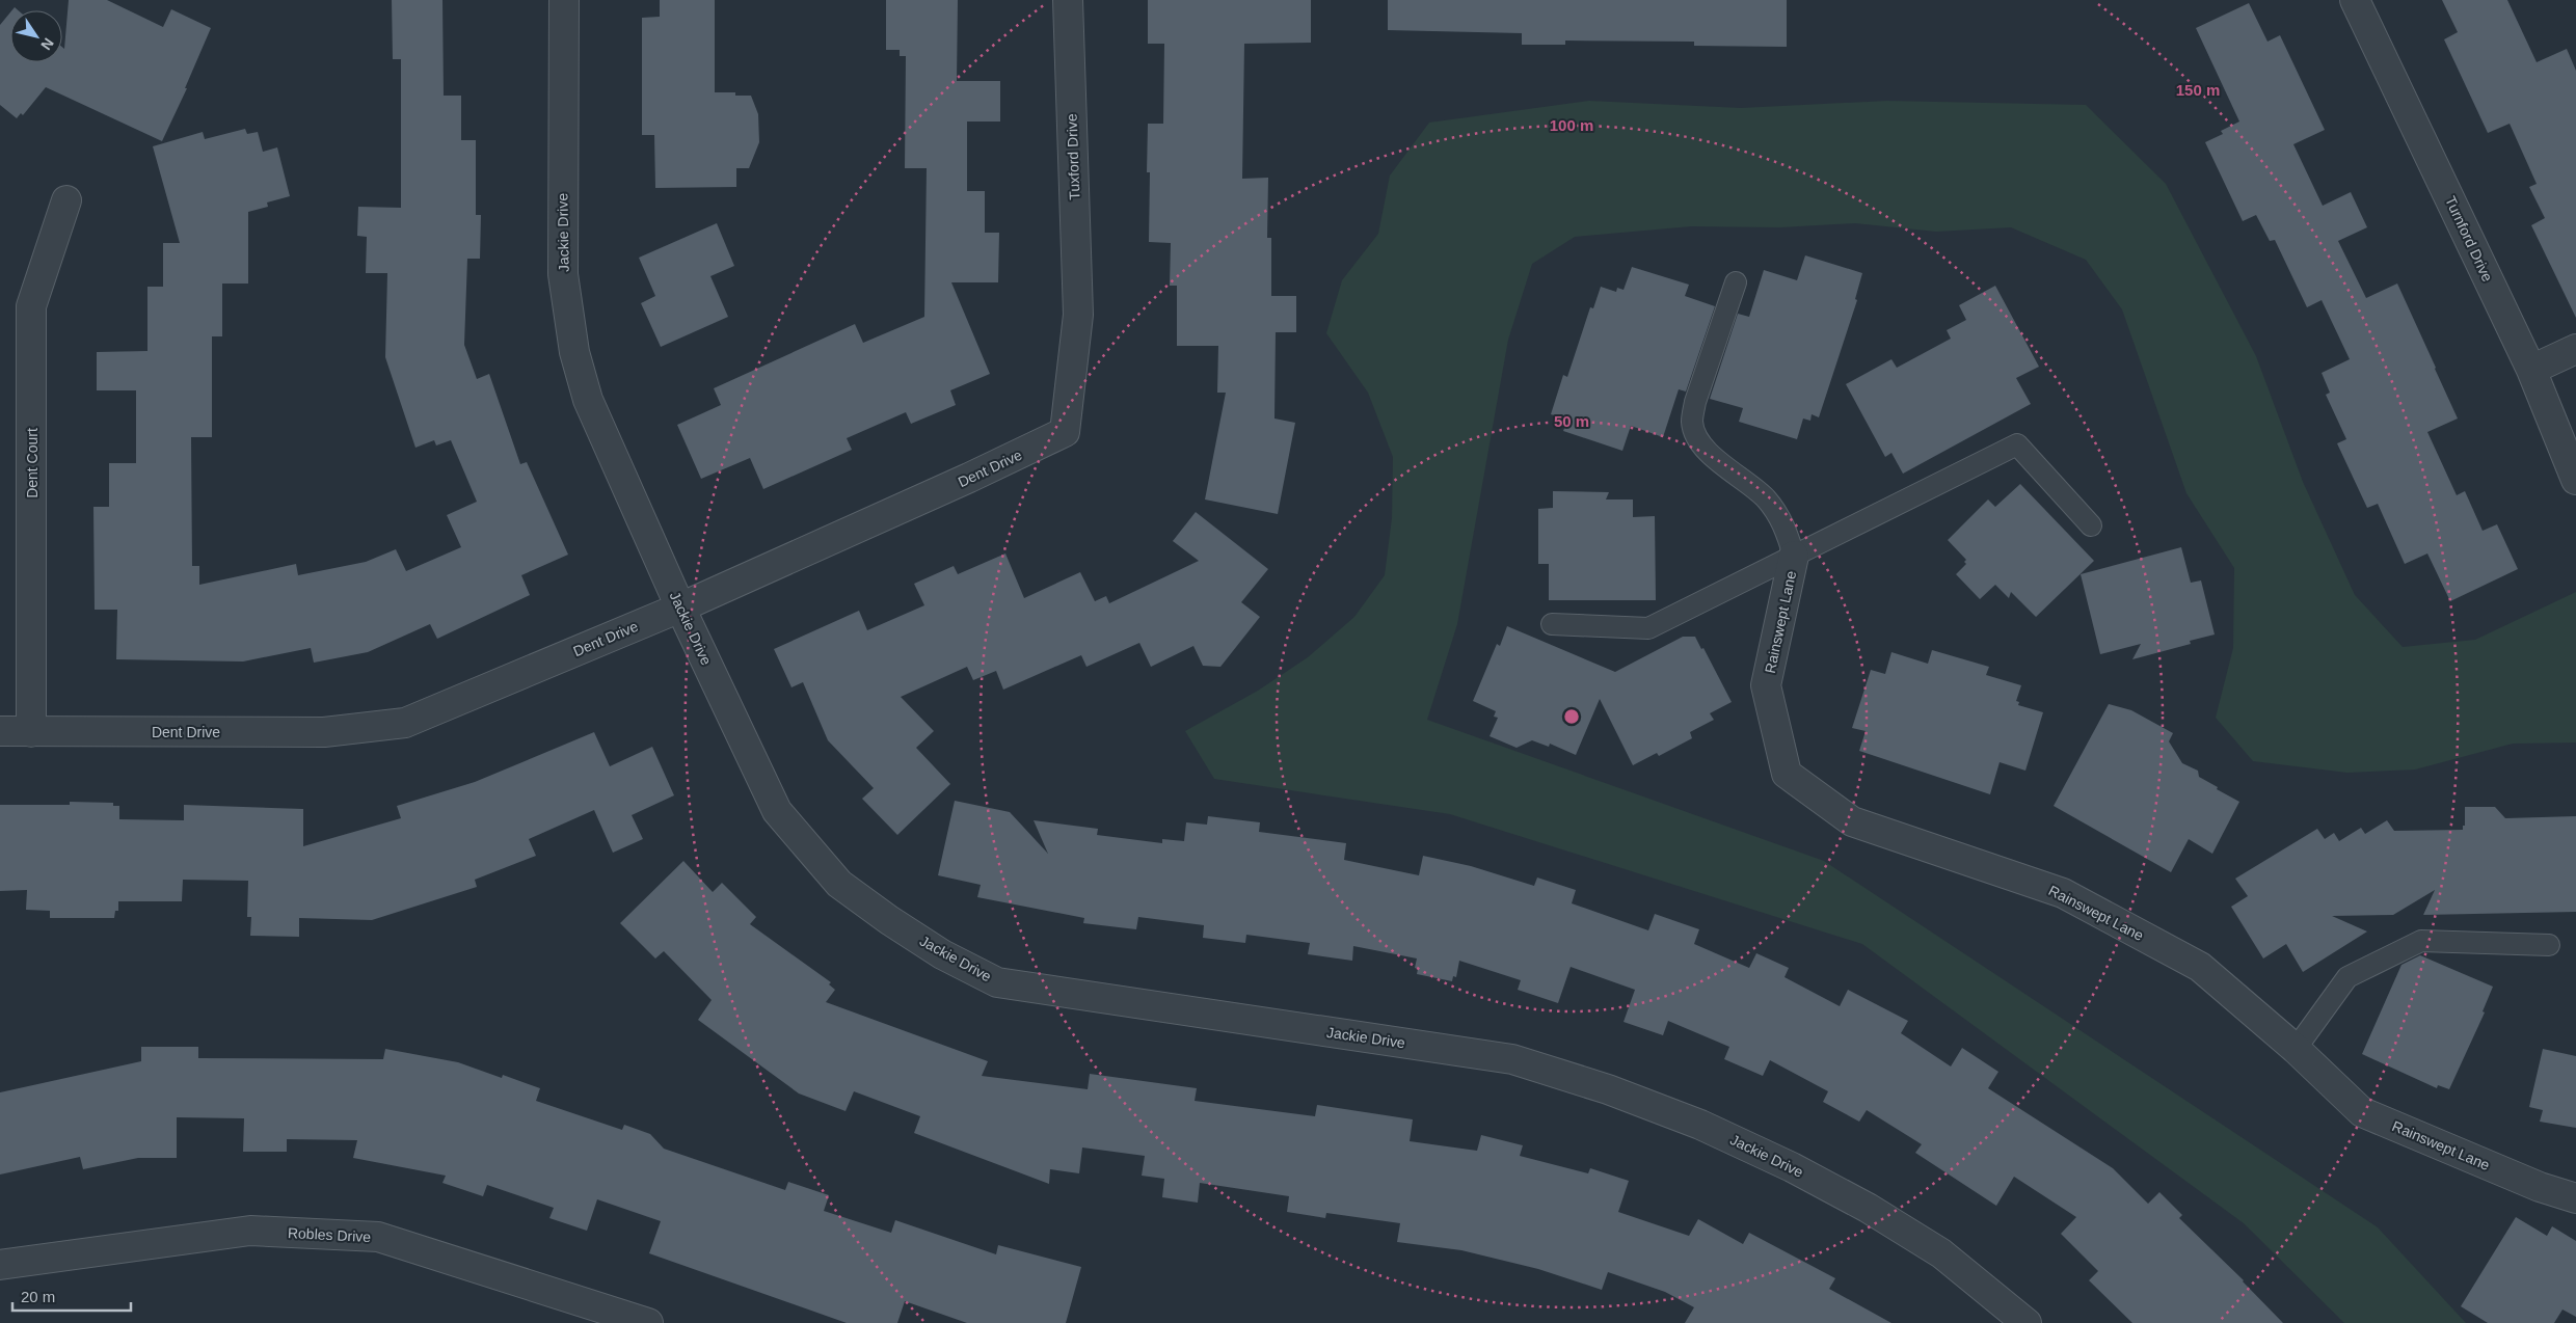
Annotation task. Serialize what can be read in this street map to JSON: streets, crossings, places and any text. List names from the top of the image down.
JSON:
{
  "streets": {
    "street": [
      "Tuxford Drive",
      "Jackie Drive",
      "Turnford Drive",
      "Dent Court",
      "Dent Drive",
      "Rainswept Lane",
      "Robles Drive"
    ]
  },
  "crossings": [
    ["Tuxford Drive", "Dent Drive"],
    ["Jackie Drive", "Dent Drive"],
    ["Dent Court", "Dent Drive"]
  ],
  "scale_bar": "20 m",
  "north": "bottom right",
  "rings": ["150 m", "100 m", "50 m"]
}
